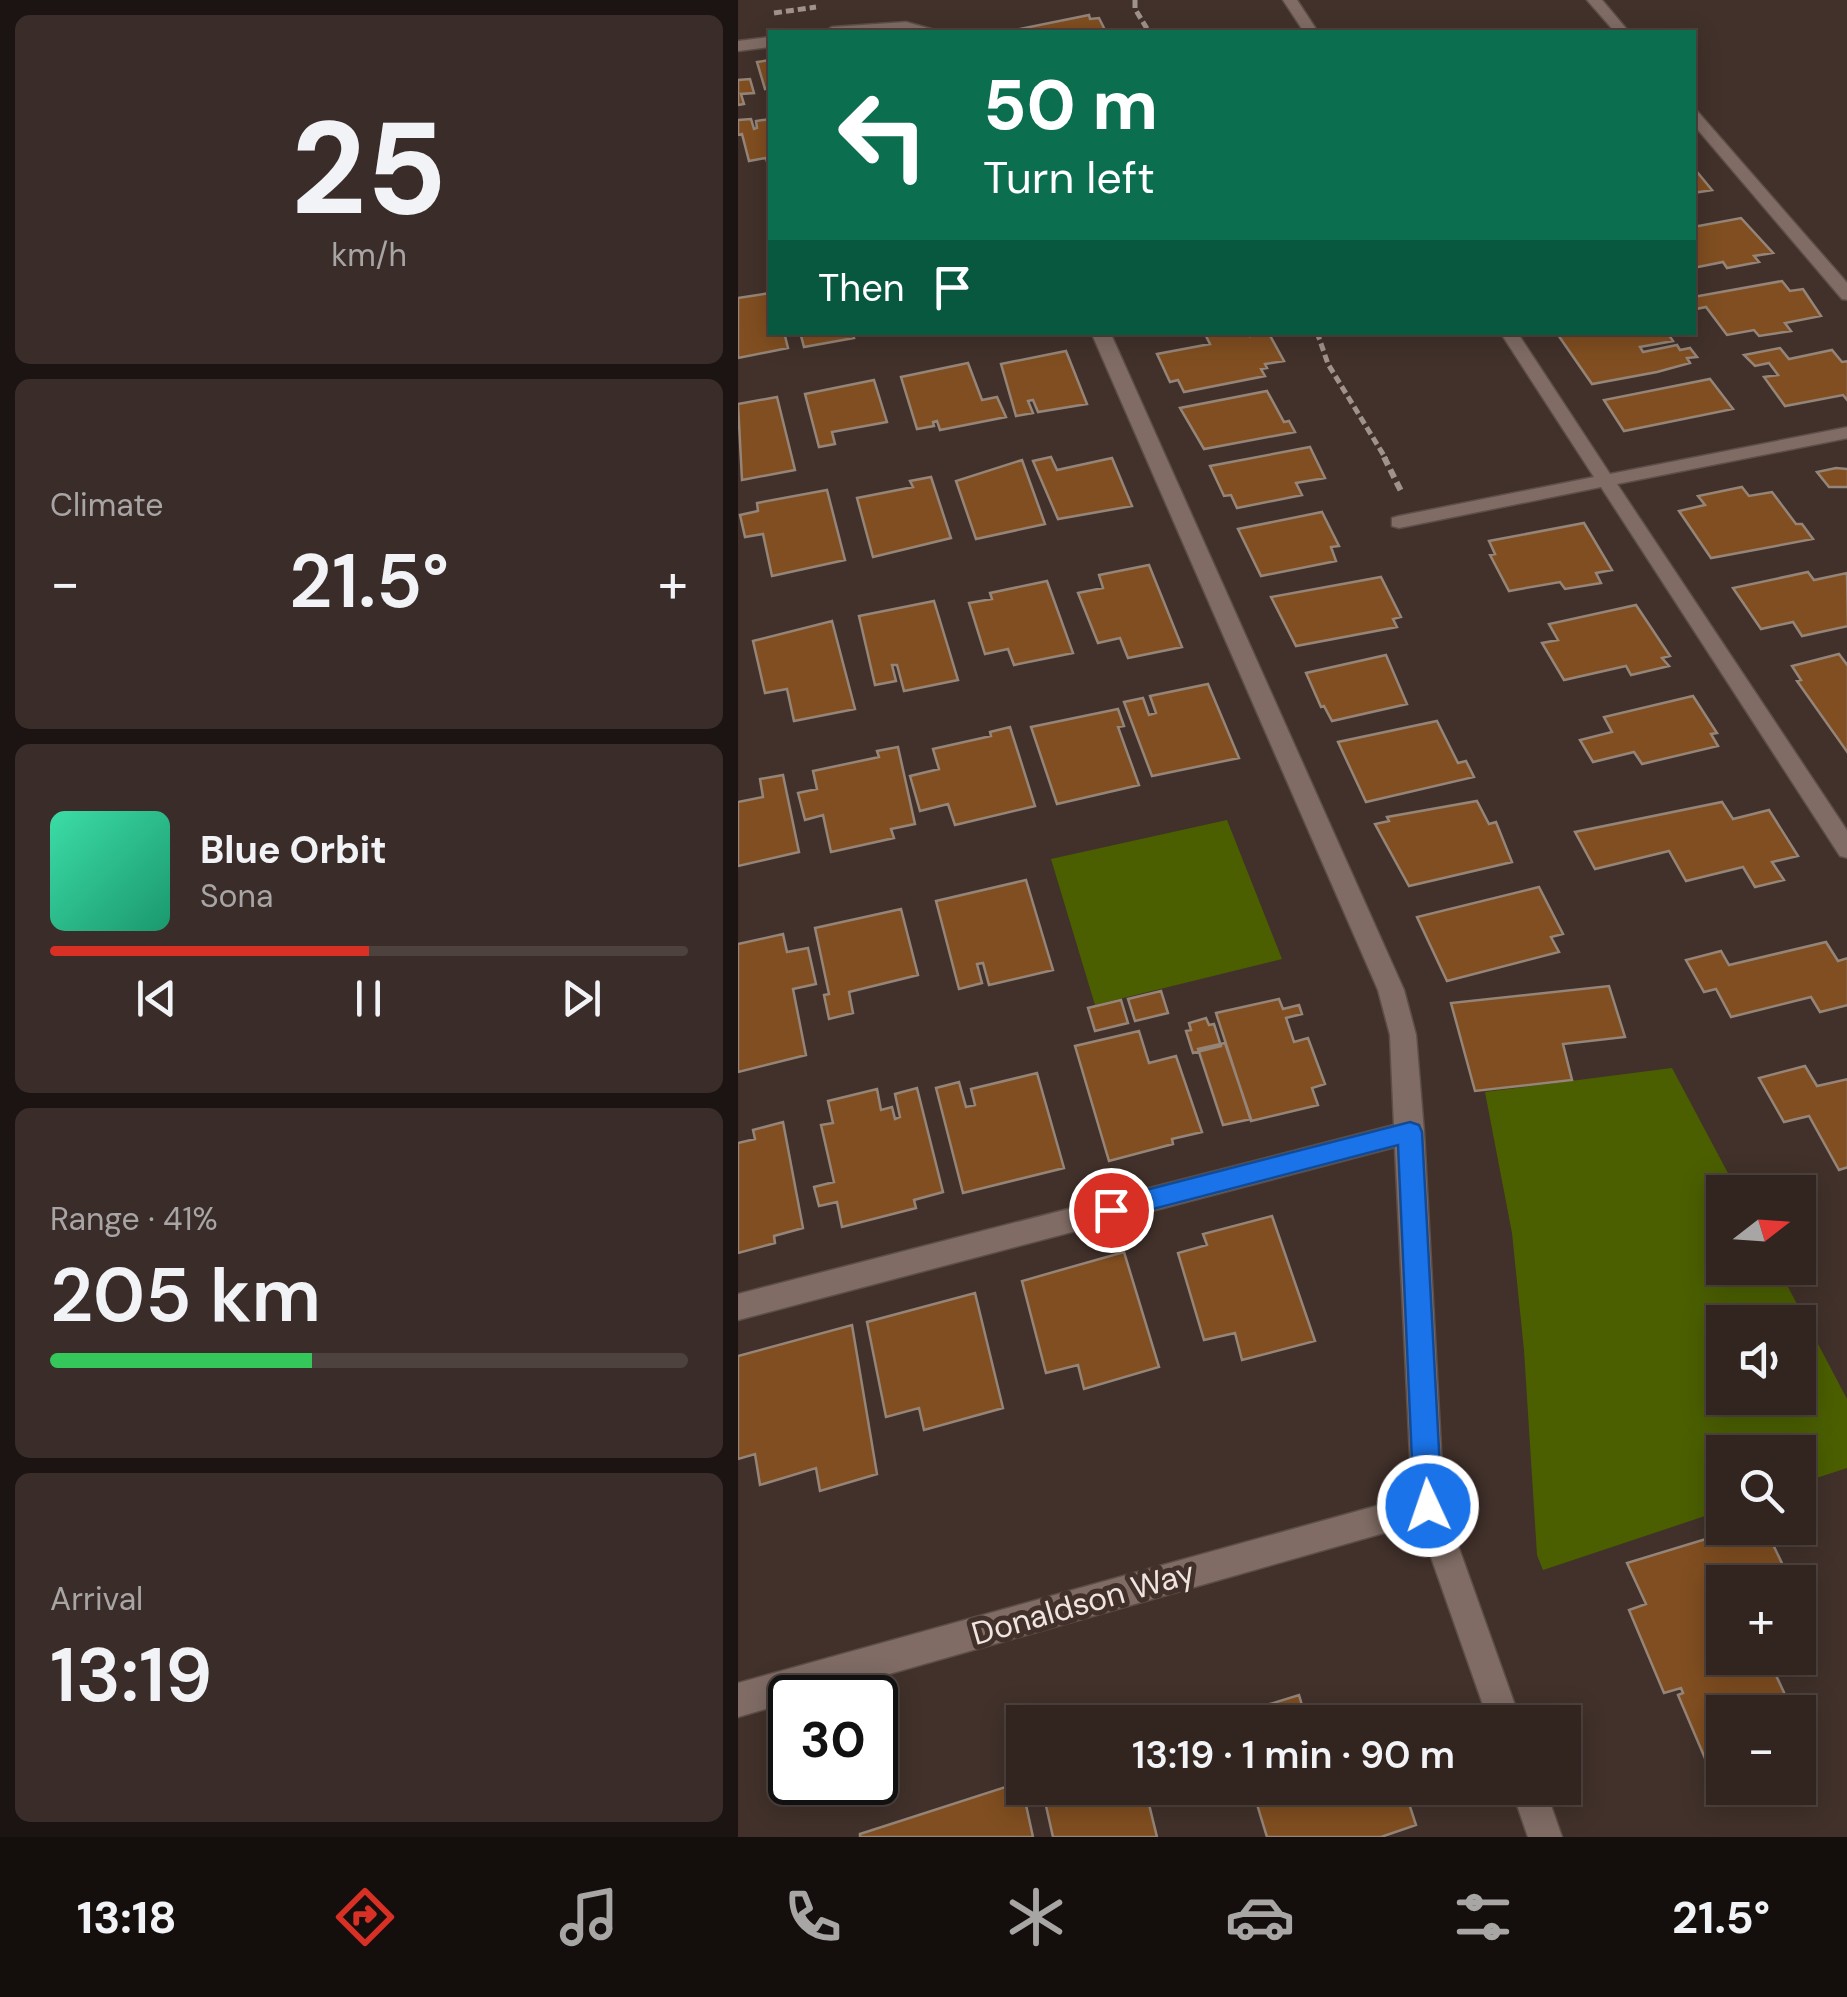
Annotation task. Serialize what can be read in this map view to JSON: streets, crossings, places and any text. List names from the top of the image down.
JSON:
{
  "streets": {
    "street": ["Donaldson Way"]
  },
  "north": "right",
  "page": {
    "tile": [
      ["25", "km/h"],
      "Climate",
      ["Range · 41%", "205 km"],
      ["Arrival", "13:19"]
    ],
    "turn": ["50 m", "Turn left"],
    "then": "Then",
    "heat": ["−", "21.5°", "+"],
    "song": ["Blue Orbit", "Sona"],
    "map_buttons": ["+", "−"],
    "limit": "30",
    "trip": "13:19 · 1 min · 90 m",
    "tabs": ["13:18", "21.5°"]
  }
}
